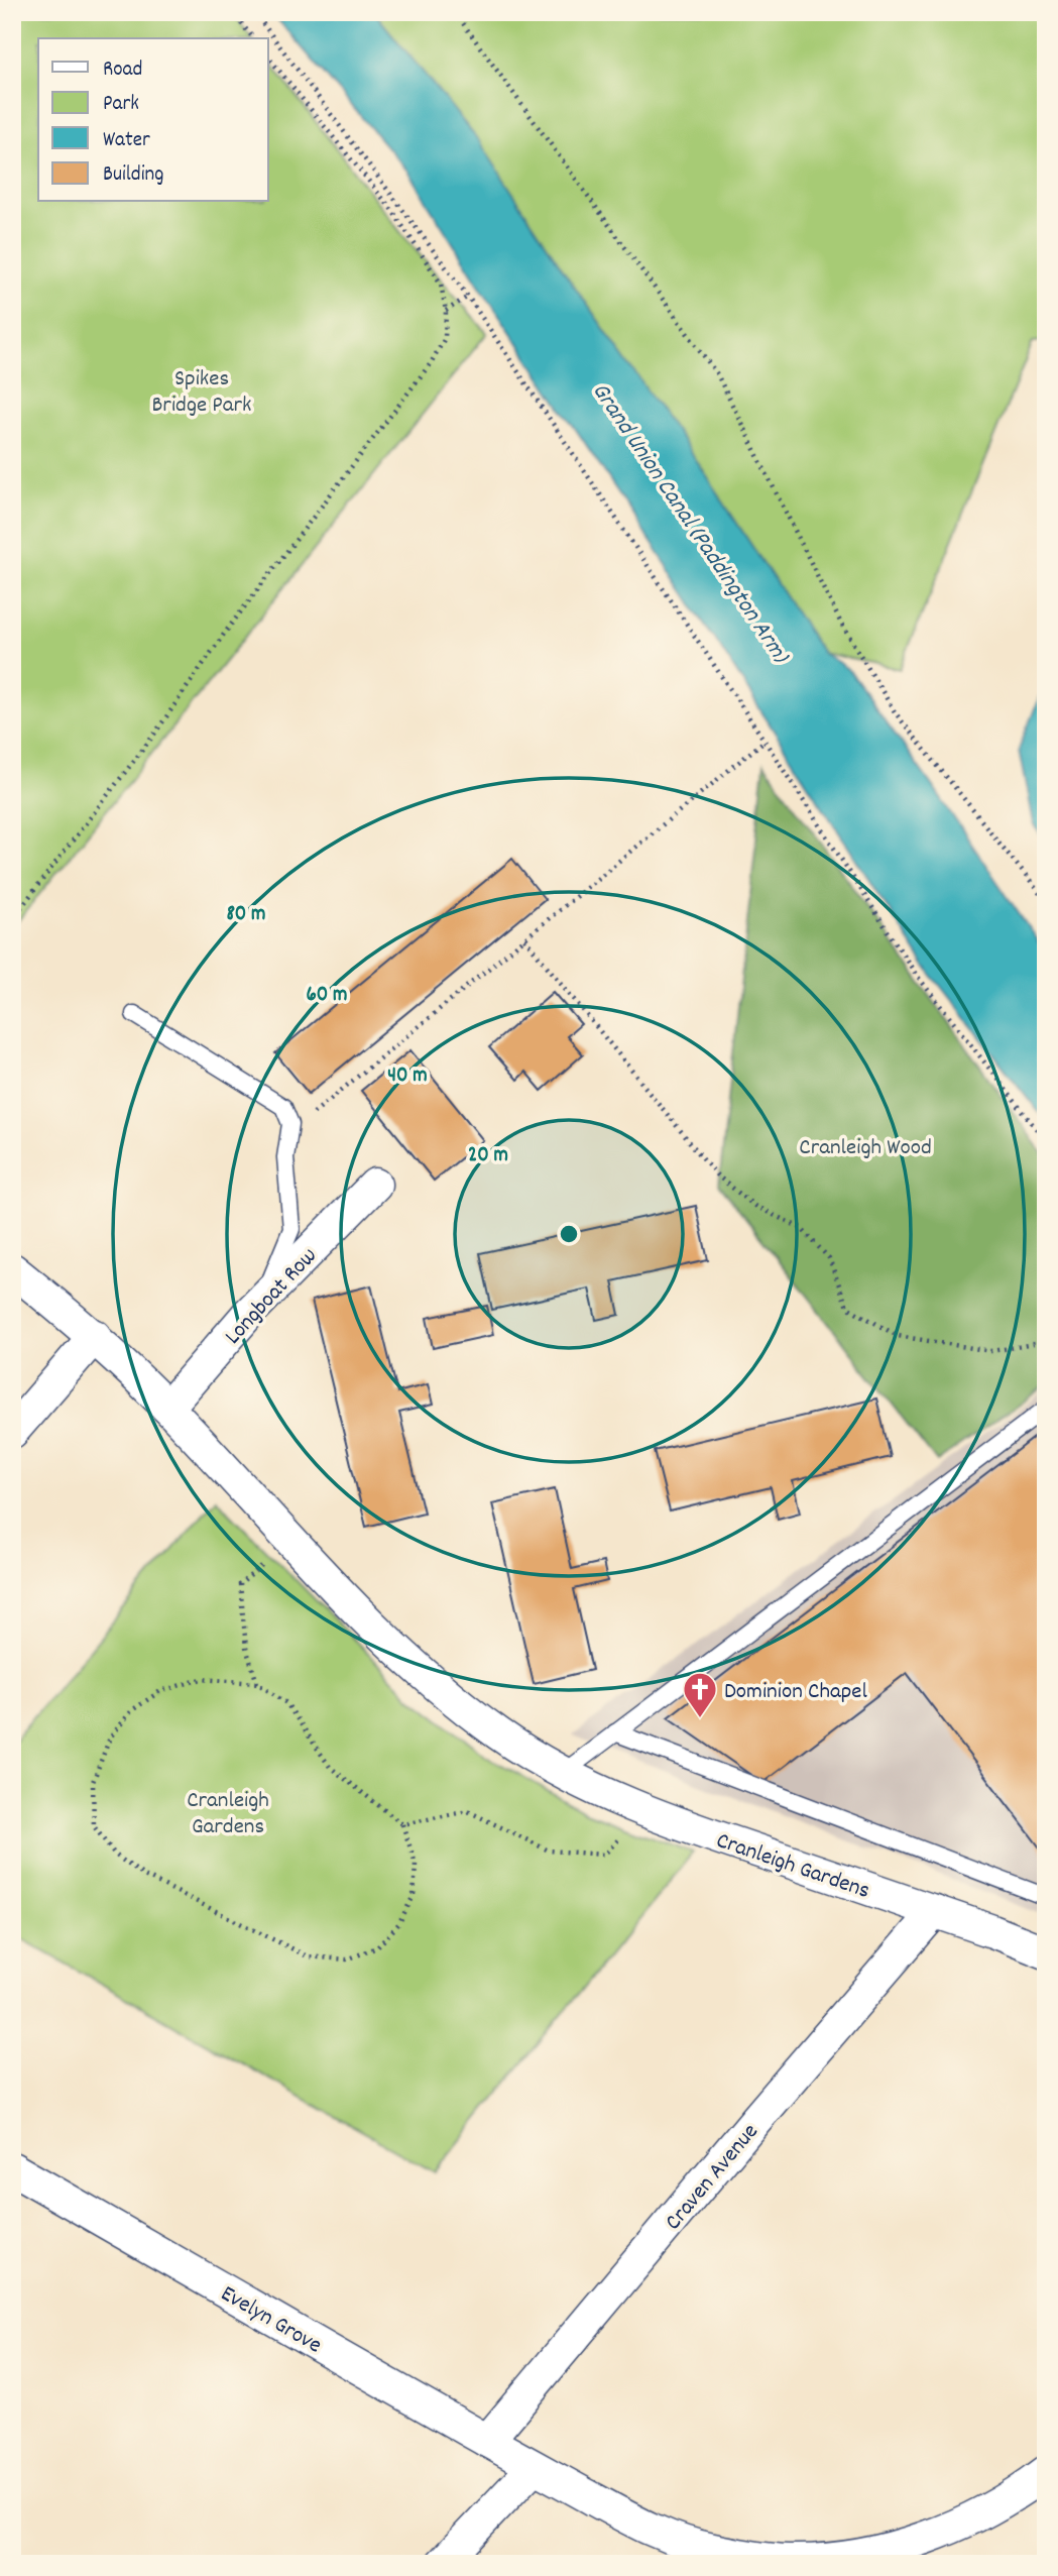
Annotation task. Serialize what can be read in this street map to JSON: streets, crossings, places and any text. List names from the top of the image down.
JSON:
{
  "streets": {
    "street": [
      "Longboat Row",
      "Cranleigh Gardens",
      "Craven Avenue",
      "Evelyn Grove"
    ]
  },
  "crossings": [
    ["Longboat Row", "Cranleigh Gardens"],
    ["Cranleigh Gardens", "Craven Avenue"],
    ["Craven Avenue", "Evelyn Grove"]
  ],
  "water": ["Grand Union Canal (Paddington Arm)"],
  "parks": ["Spikes Bridge Park", "Cranleigh Wood", "Cranleigh Gardens"],
  "places": {
    "church": ["Dominion Chapel"]
  },
  "legend": [
    "Road",
    "Park",
    "Water",
    "Building"
  ],
  "rings": [
    "80 m",
    "60 m",
    "40 m",
    "20 m"
  ]
}
